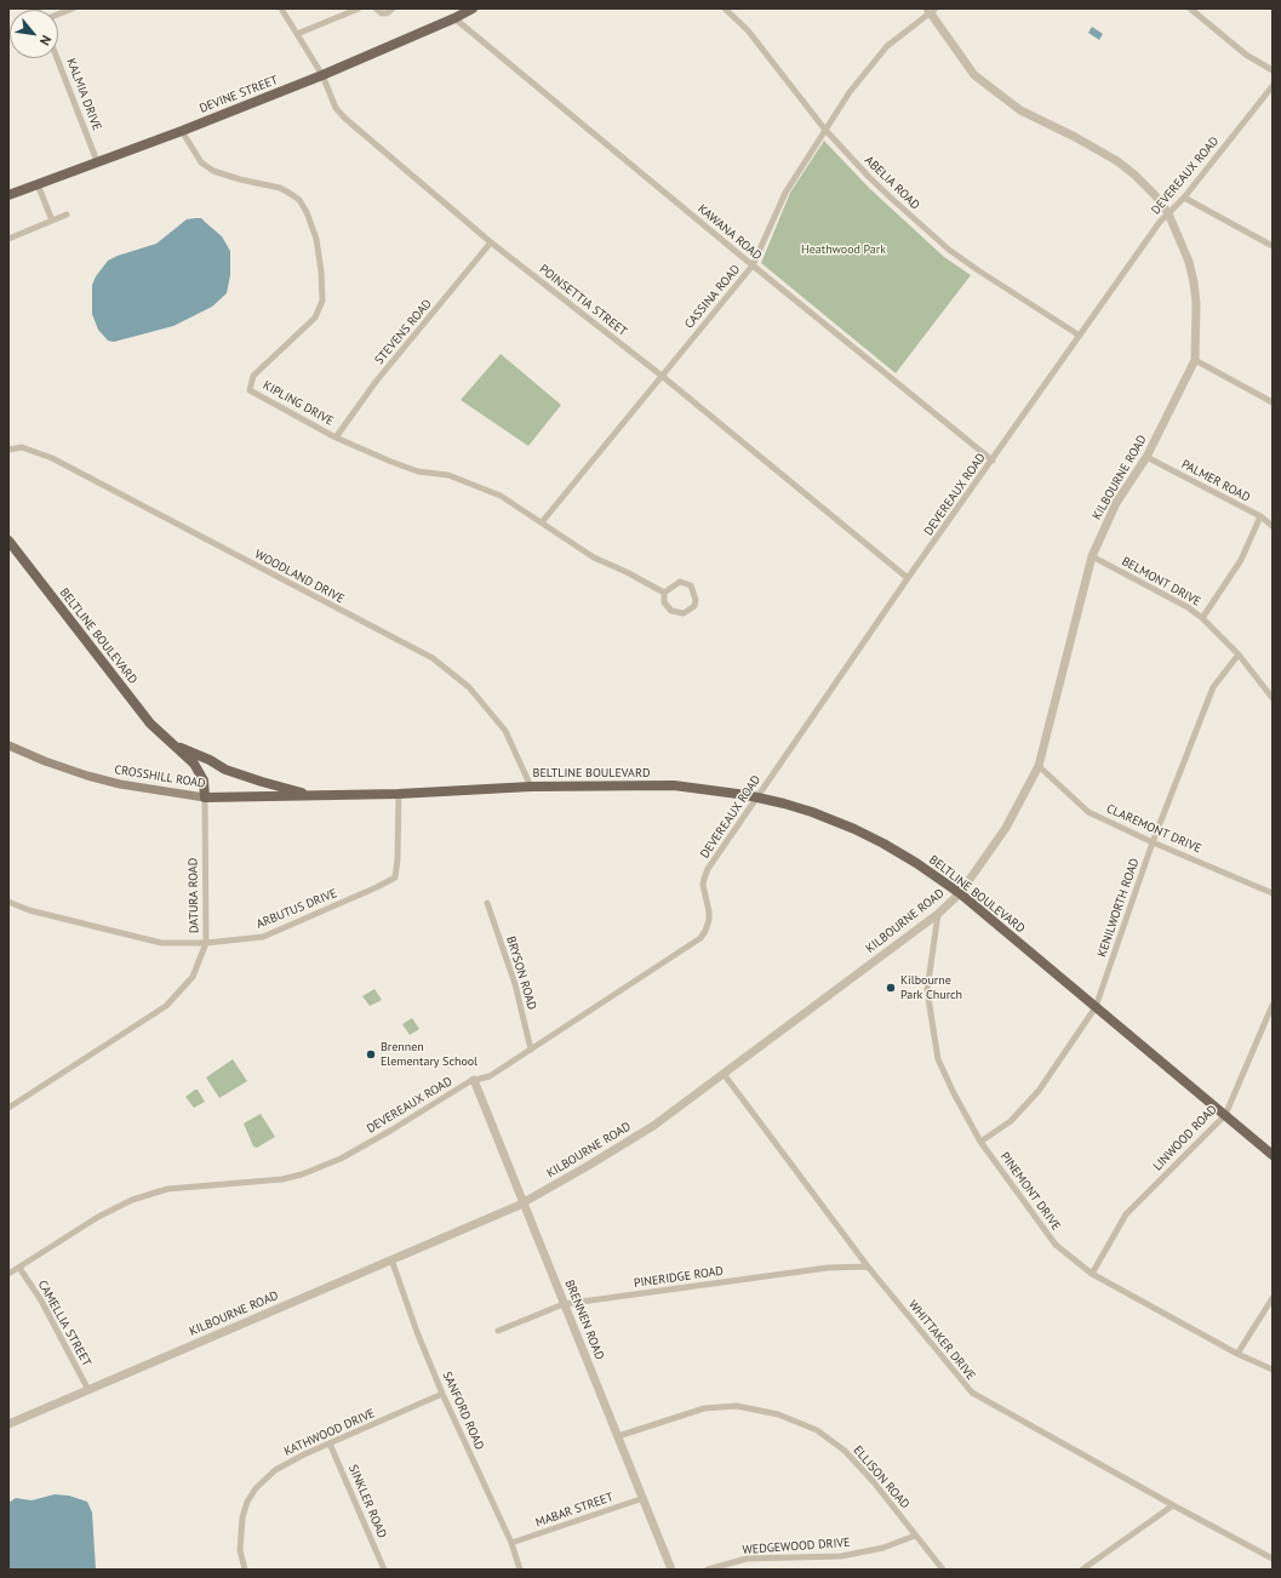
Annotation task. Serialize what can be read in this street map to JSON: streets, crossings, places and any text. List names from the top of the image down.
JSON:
{
  "streets": {
    "main road": [
      "DEVINE STREET",
      "BELTLINE BOULEVARD",
      "CROSSHILL ROAD",
      "DATURA ROAD"
    ],
    "street": [
      "KALMIA DRIVE",
      "DEVEREAUX ROAD",
      "ABELIA ROAD",
      "KAWANA ROAD",
      "CASSINA ROAD",
      "POINSETTIA STREET",
      "STEVENS ROAD",
      "KIPLING DRIVE",
      "KILBOURNE ROAD",
      "PALMER ROAD",
      "WOODLAND DRIVE",
      "BELMONT DRIVE",
      "CLAREMONT DRIVE",
      "KENILWORTH ROAD",
      "ARBUTUS DRIVE",
      "BRYSON ROAD",
      "LINWOOD ROAD",
      "PINEMONT DRIVE",
      "PINERIDGE ROAD",
      "BRENNEN ROAD",
      "CAMELLIA STREET",
      "WHITTAKER DRIVE",
      "SANFORD ROAD",
      "KATHWOOD DRIVE",
      "ELLISON ROAD",
      "SINKLER ROAD",
      "MABAR STREET",
      "WEDGEWOOD DRIVE"
    ]
  },
  "crossings": [
    ["KALMIA DRIVE", "DEVINE STREET"],
    ["DEVINE STREET", "KAWANA ROAD"],
    ["DEVINE STREET", "POINSETTIA STREET"],
    ["DEVINE STREET", "KIPLING DRIVE"],
    ["DEVEREAUX ROAD", "ABELIA ROAD"],
    ["DEVEREAUX ROAD", "KAWANA ROAD"],
    ["DEVEREAUX ROAD", "POINSETTIA STREET"],
    ["DEVEREAUX ROAD", "KILBOURNE ROAD"],
    ["DEVEREAUX ROAD", "BELTLINE BOULEVARD"],
    ["DEVEREAUX ROAD", "BRYSON ROAD"],
    ["DEVEREAUX ROAD", "BRENNEN ROAD"],
    ["DEVEREAUX ROAD", "CAMELLIA STREET"],
    ["ABELIA ROAD", "CASSINA ROAD"],
    ["KAWANA ROAD", "CASSINA ROAD"],
    ["CASSINA ROAD", "POINSETTIA STREET"],
    ["CASSINA ROAD", "KIPLING DRIVE"],
    ["CASSINA ROAD", "KILBOURNE ROAD"],
    ["POINSETTIA STREET", "STEVENS ROAD"],
    ["STEVENS ROAD", "KIPLING DRIVE"],
    ["KILBOURNE ROAD", "PALMER ROAD"],
    ["KILBOURNE ROAD", "BELMONT DRIVE"],
    ["KILBOURNE ROAD", "BELTLINE BOULEVARD"],
    ["KILBOURNE ROAD", "CLAREMONT DRIVE"],
    ["KILBOURNE ROAD", "PINEMONT DRIVE"],
    ["KILBOURNE ROAD", "BRENNEN ROAD"],
    ["KILBOURNE ROAD", "CAMELLIA STREET"],
    ["KILBOURNE ROAD", "WHITTAKER DRIVE"],
    ["KILBOURNE ROAD", "SANFORD ROAD"],
    ["WOODLAND DRIVE", "BELTLINE BOULEVARD"],
    ["BELMONT DRIVE", "KENILWORTH ROAD"],
    ["BELTLINE BOULEVARD", "CROSSHILL ROAD"],
    ["BELTLINE BOULEVARD", "DATURA ROAD"],
    ["BELTLINE BOULEVARD", "KENILWORTH ROAD"],
    ["BELTLINE BOULEVARD", "ARBUTUS DRIVE"],
    ["BELTLINE BOULEVARD", "LINWOOD ROAD"],
    ["CROSSHILL ROAD", "DATURA ROAD"],
    ["CLAREMONT DRIVE", "KENILWORTH ROAD"],
    ["DATURA ROAD", "ARBUTUS DRIVE"],
    ["KENILWORTH ROAD", "PINEMONT DRIVE"],
    ["LINWOOD ROAD", "PINEMONT DRIVE"],
    ["PINERIDGE ROAD", "BRENNEN ROAD"],
    ["PINERIDGE ROAD", "WHITTAKER DRIVE"],
    ["BRENNEN ROAD", "ELLISON ROAD"],
    ["BRENNEN ROAD", "MABAR STREET"],
    ["SANFORD ROAD", "KATHWOOD DRIVE"],
    ["SANFORD ROAD", "MABAR STREET"],
    ["KATHWOOD DRIVE", "SINKLER ROAD"],
    ["ELLISON ROAD", "WEDGEWOOD DRIVE"]
  ],
  "parks": ["Heathwood Park"],
  "places": ["Kilbourne Park Church", "Brennen Elementary School"],
  "north": "bottom right"
}
